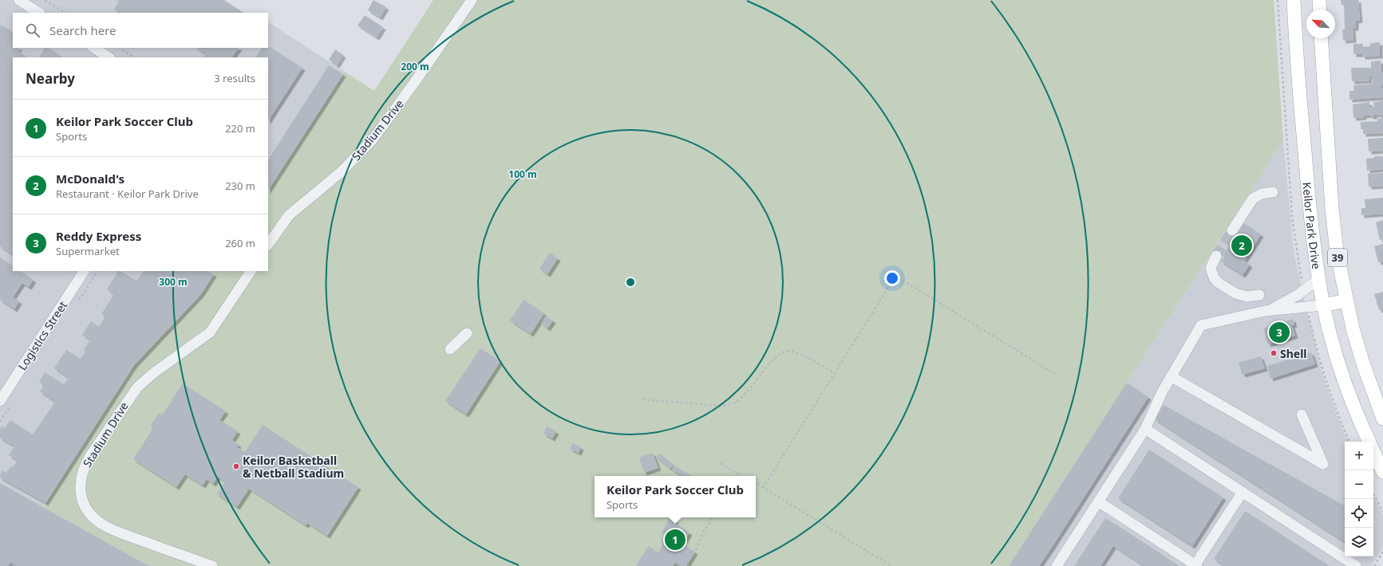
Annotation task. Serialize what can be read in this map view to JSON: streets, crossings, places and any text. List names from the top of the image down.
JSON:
{
  "streets": {
    "main road": ["Keilor Park Drive", "39"],
    "street": ["Stadium Drive", "Logistics Street"]
  },
  "places": ["Shell", "Keilor Basketball & Netball Stadium"],
  "north": "top left",
  "page": {
    "search": "Search here",
    "heading": ["Nearby", "3 results"],
    "list": [
      {
        "mark": "1",
        "name": "Keilor Park Soccer Club",
        "note": "Sports",
        "value": "220 m"
      },
      {
        "mark": "2",
        "name": "McDonald's",
        "note": "Restaurant · Keilor Park Drive",
        "value": "230 m"
      },
      {
        "mark": "3",
        "name": "Reddy Express",
        "note": "Supermarket",
        "value": "260 m"
      }
    ],
    "pins": ["2", "3", "1"],
    "map_buttons": ["+", "−"],
    "popup": ["Keilor Park Soccer Club", "Sports"]
  },
  "rings": ["200 m", "100 m", "300 m"]
}
